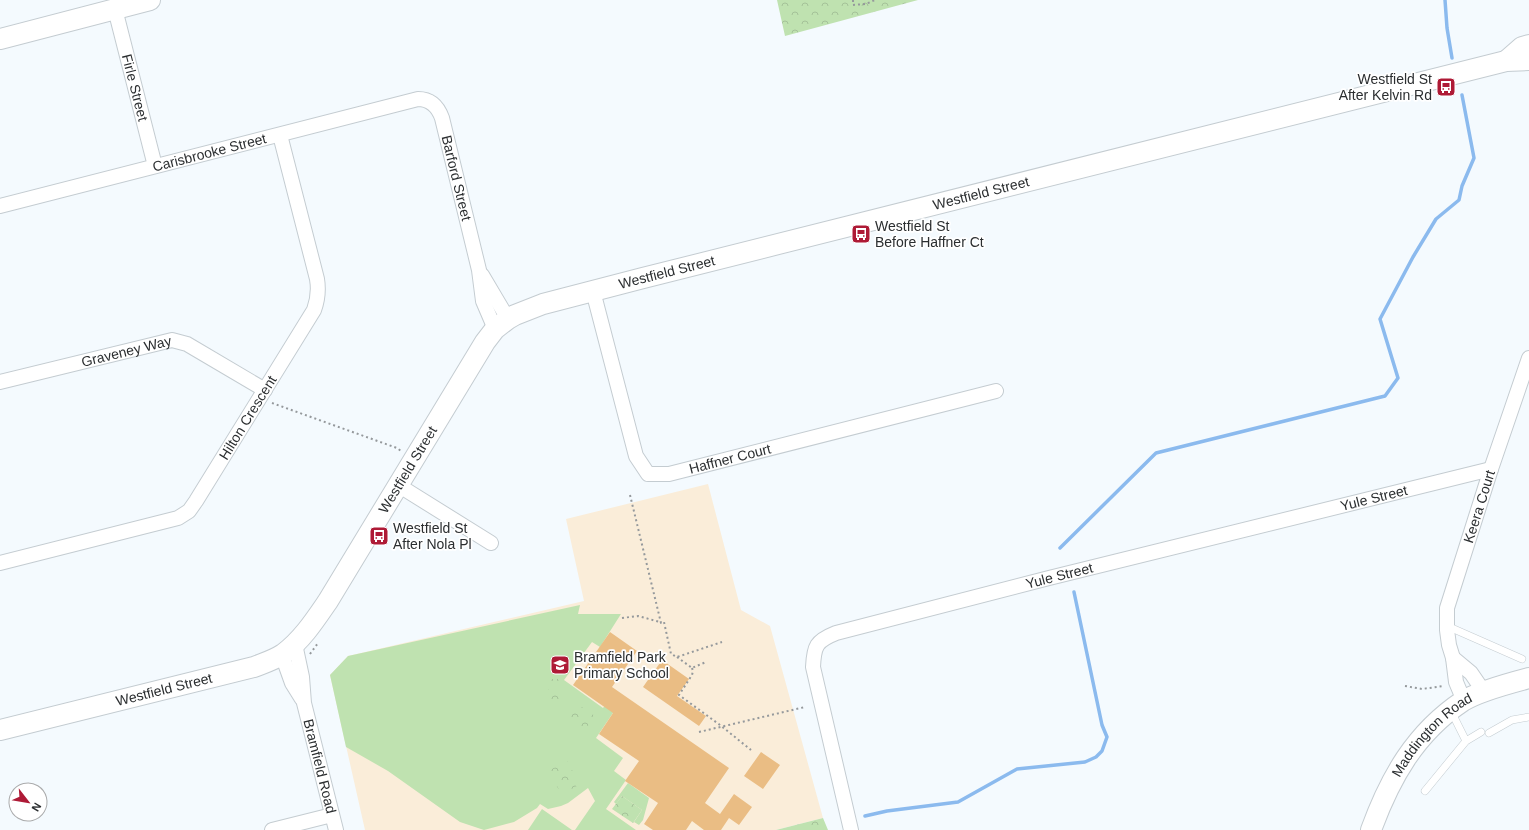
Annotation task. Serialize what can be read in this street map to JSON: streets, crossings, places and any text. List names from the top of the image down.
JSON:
{
  "streets": {
    "main road": ["Westfield Street", "Maddington Road"],
    "street": [
      "Firle Street",
      "Carisbrooke Street",
      "Barford Street",
      "Graveney Way",
      "Hilton Crescent",
      "Haffner Court",
      "Yule Street",
      "Keera Court",
      "Bramfield Road"
    ]
  },
  "crossings": [
    ["Firle Street", "Carisbrooke Street"],
    ["Carisbrooke Street", "Barford Street"],
    ["Carisbrooke Street", "Hilton Crescent"],
    ["Barford Street", "Westfield Street"],
    ["Westfield Street", "Haffner Court"],
    ["Westfield Street", "Bramfield Road"],
    ["Graveney Way", "Hilton Crescent"],
    ["Yule Street", "Keera Court"],
    ["Keera Court", "Maddington Road"]
  ],
  "places": {
    "bus stop": ["Westfield St After Kelvin Rd", "Westfield St Before Haffner Ct", "Westfield St After Nola Pl"],
    "school or university": ["Bramfield Park Primary School"]
  },
  "north": "bottom right"
}
